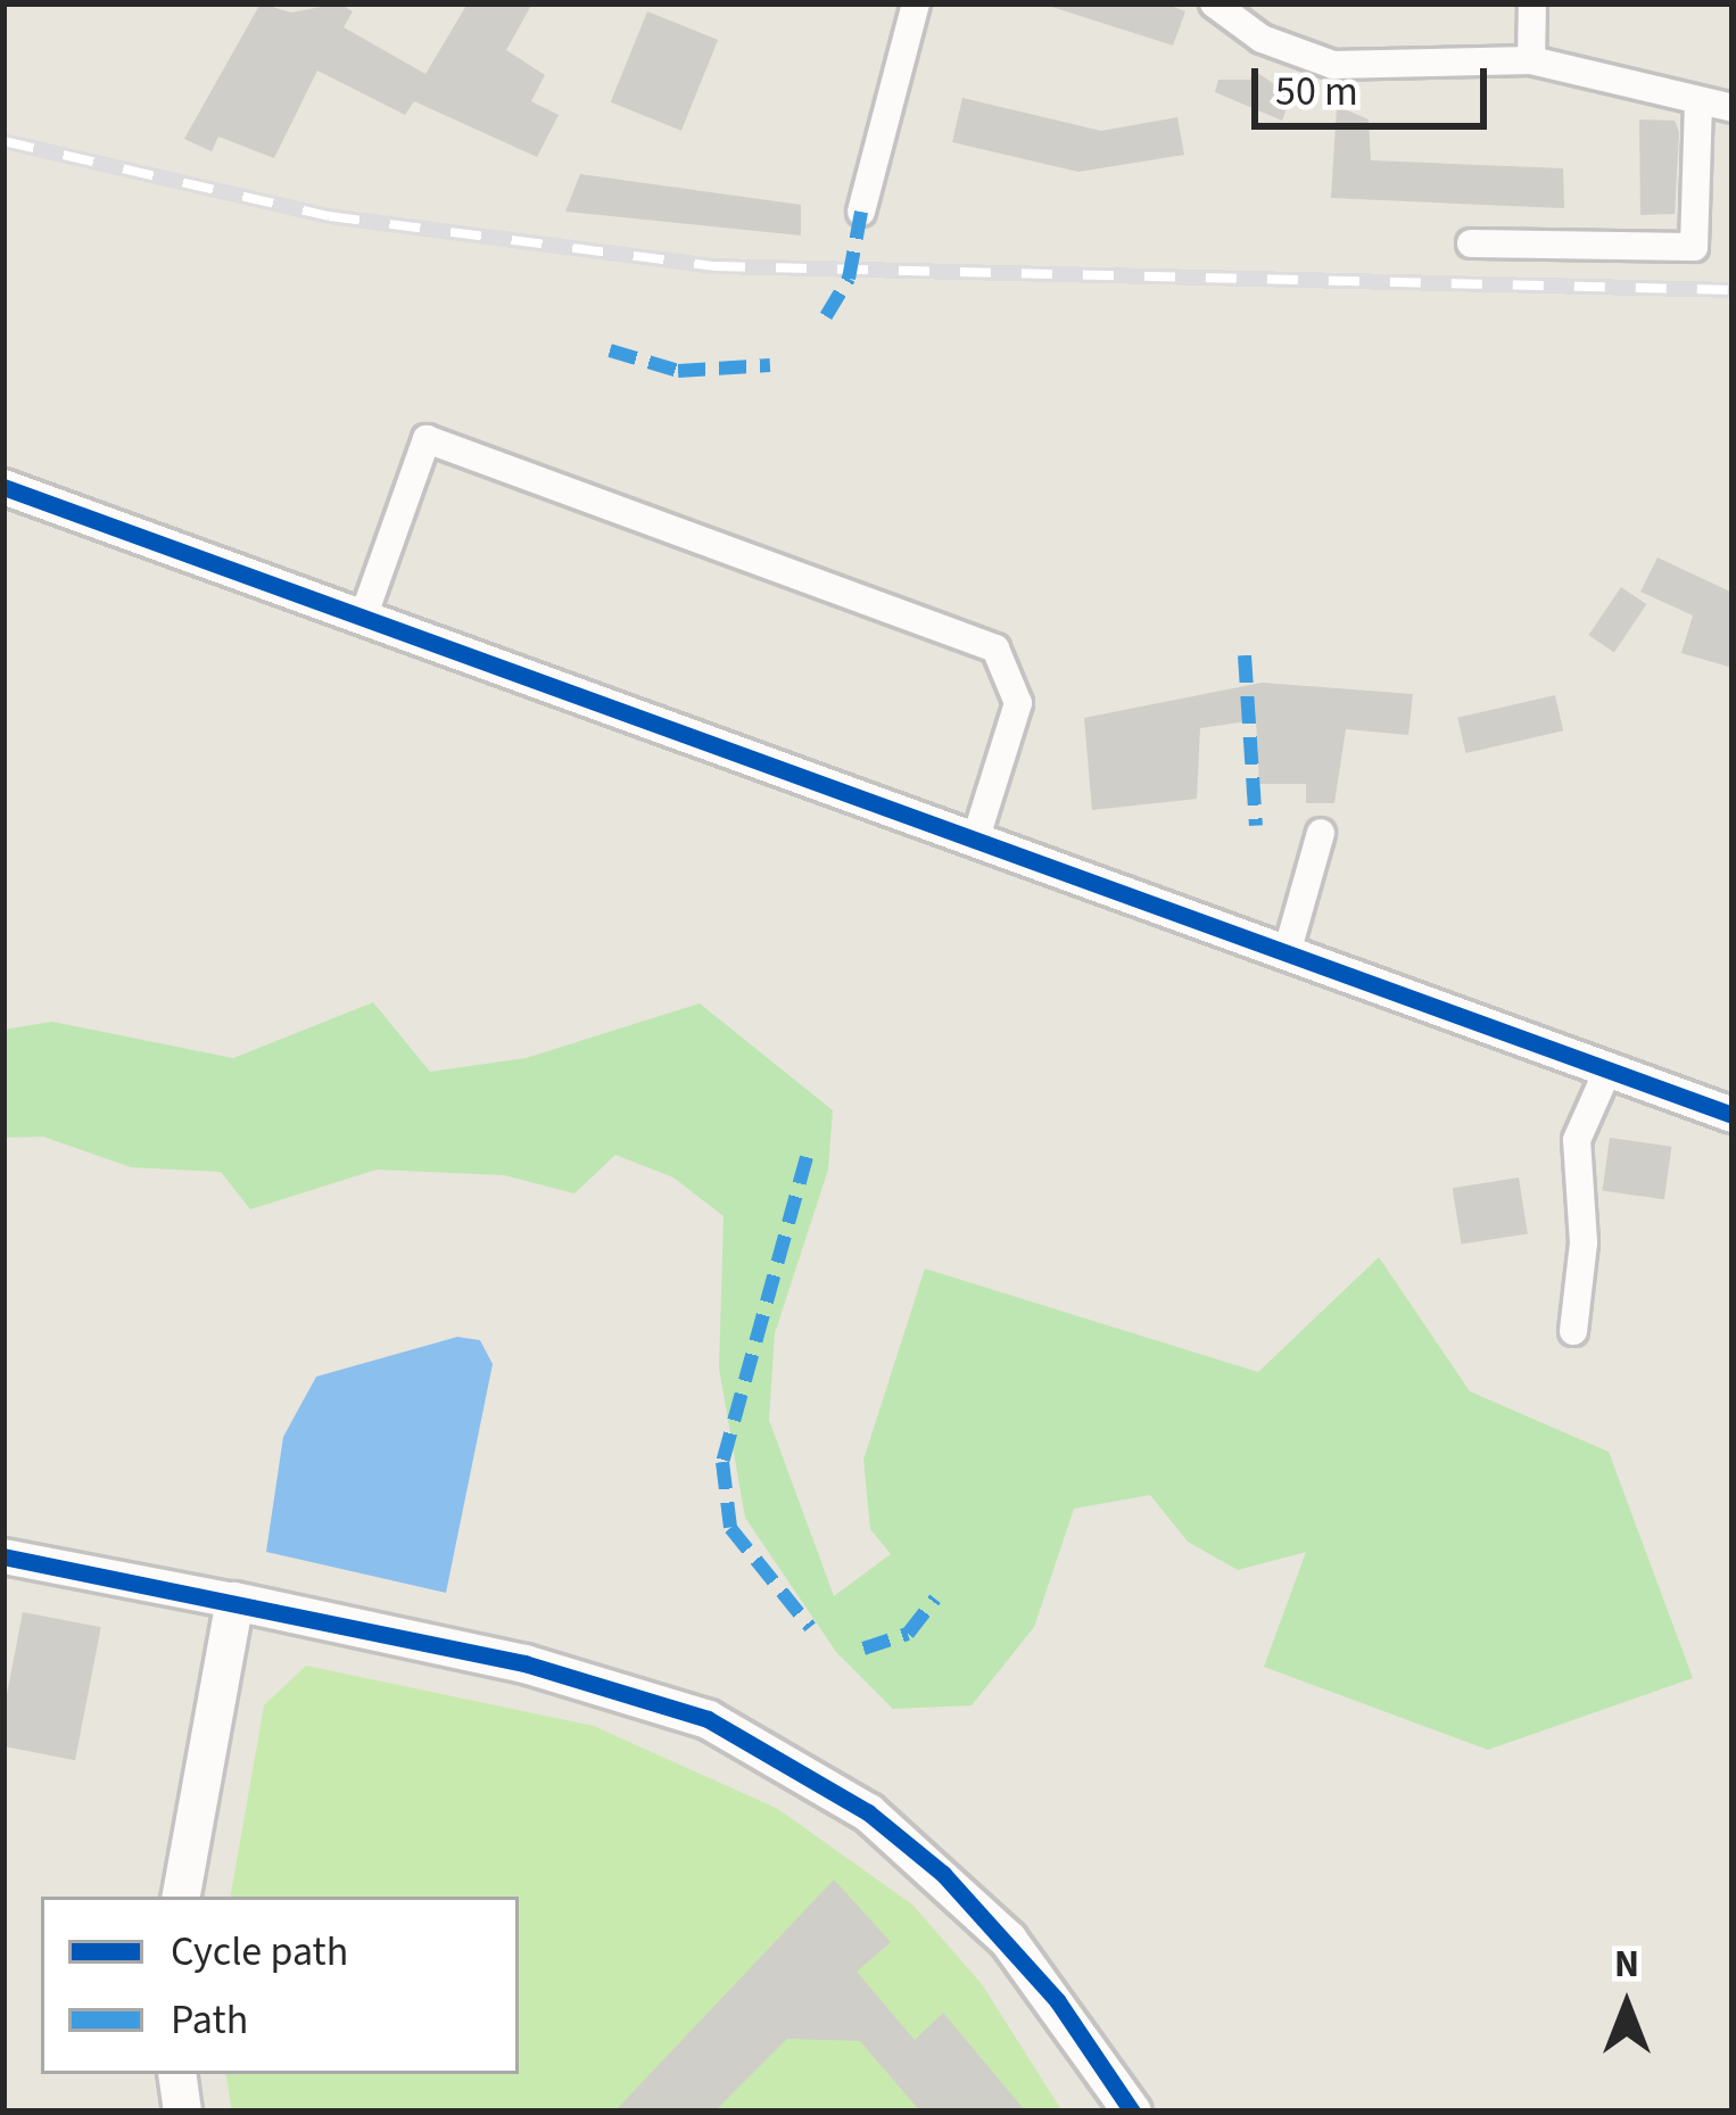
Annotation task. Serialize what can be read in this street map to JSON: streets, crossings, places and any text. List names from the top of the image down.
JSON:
{
  "legend": ["Cycle path", "Path"],
  "scale_bar": "50 m",
  "north": "top"
}
